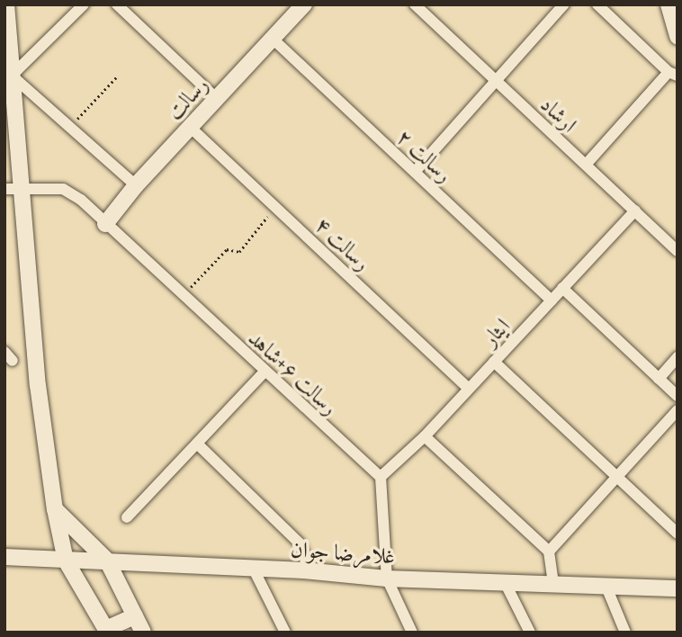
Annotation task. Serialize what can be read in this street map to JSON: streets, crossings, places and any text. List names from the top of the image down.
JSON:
{
  "streets": {
    "street": [
      "رسالت",
      "ارشاد",
      "رسالت ۲",
      "رسالت ۴",
      "ایثار",
      "رسالت ۶+شاهد",
      "غلامرضا جوان"
    ]
  },
  "crossings": [
    ["رسالت", "رسالت ۲"],
    ["رسالت", "رسالت ۴"],
    ["رسالت", "رسالت ۶+شاهد"],
    ["ارشاد", "ایثار"],
    ["رسالت ۲", "ایثار"],
    ["رسالت ۴", "ایثار"],
    ["ایثار", "رسالت ۶+شاهد"]
  ]
}
